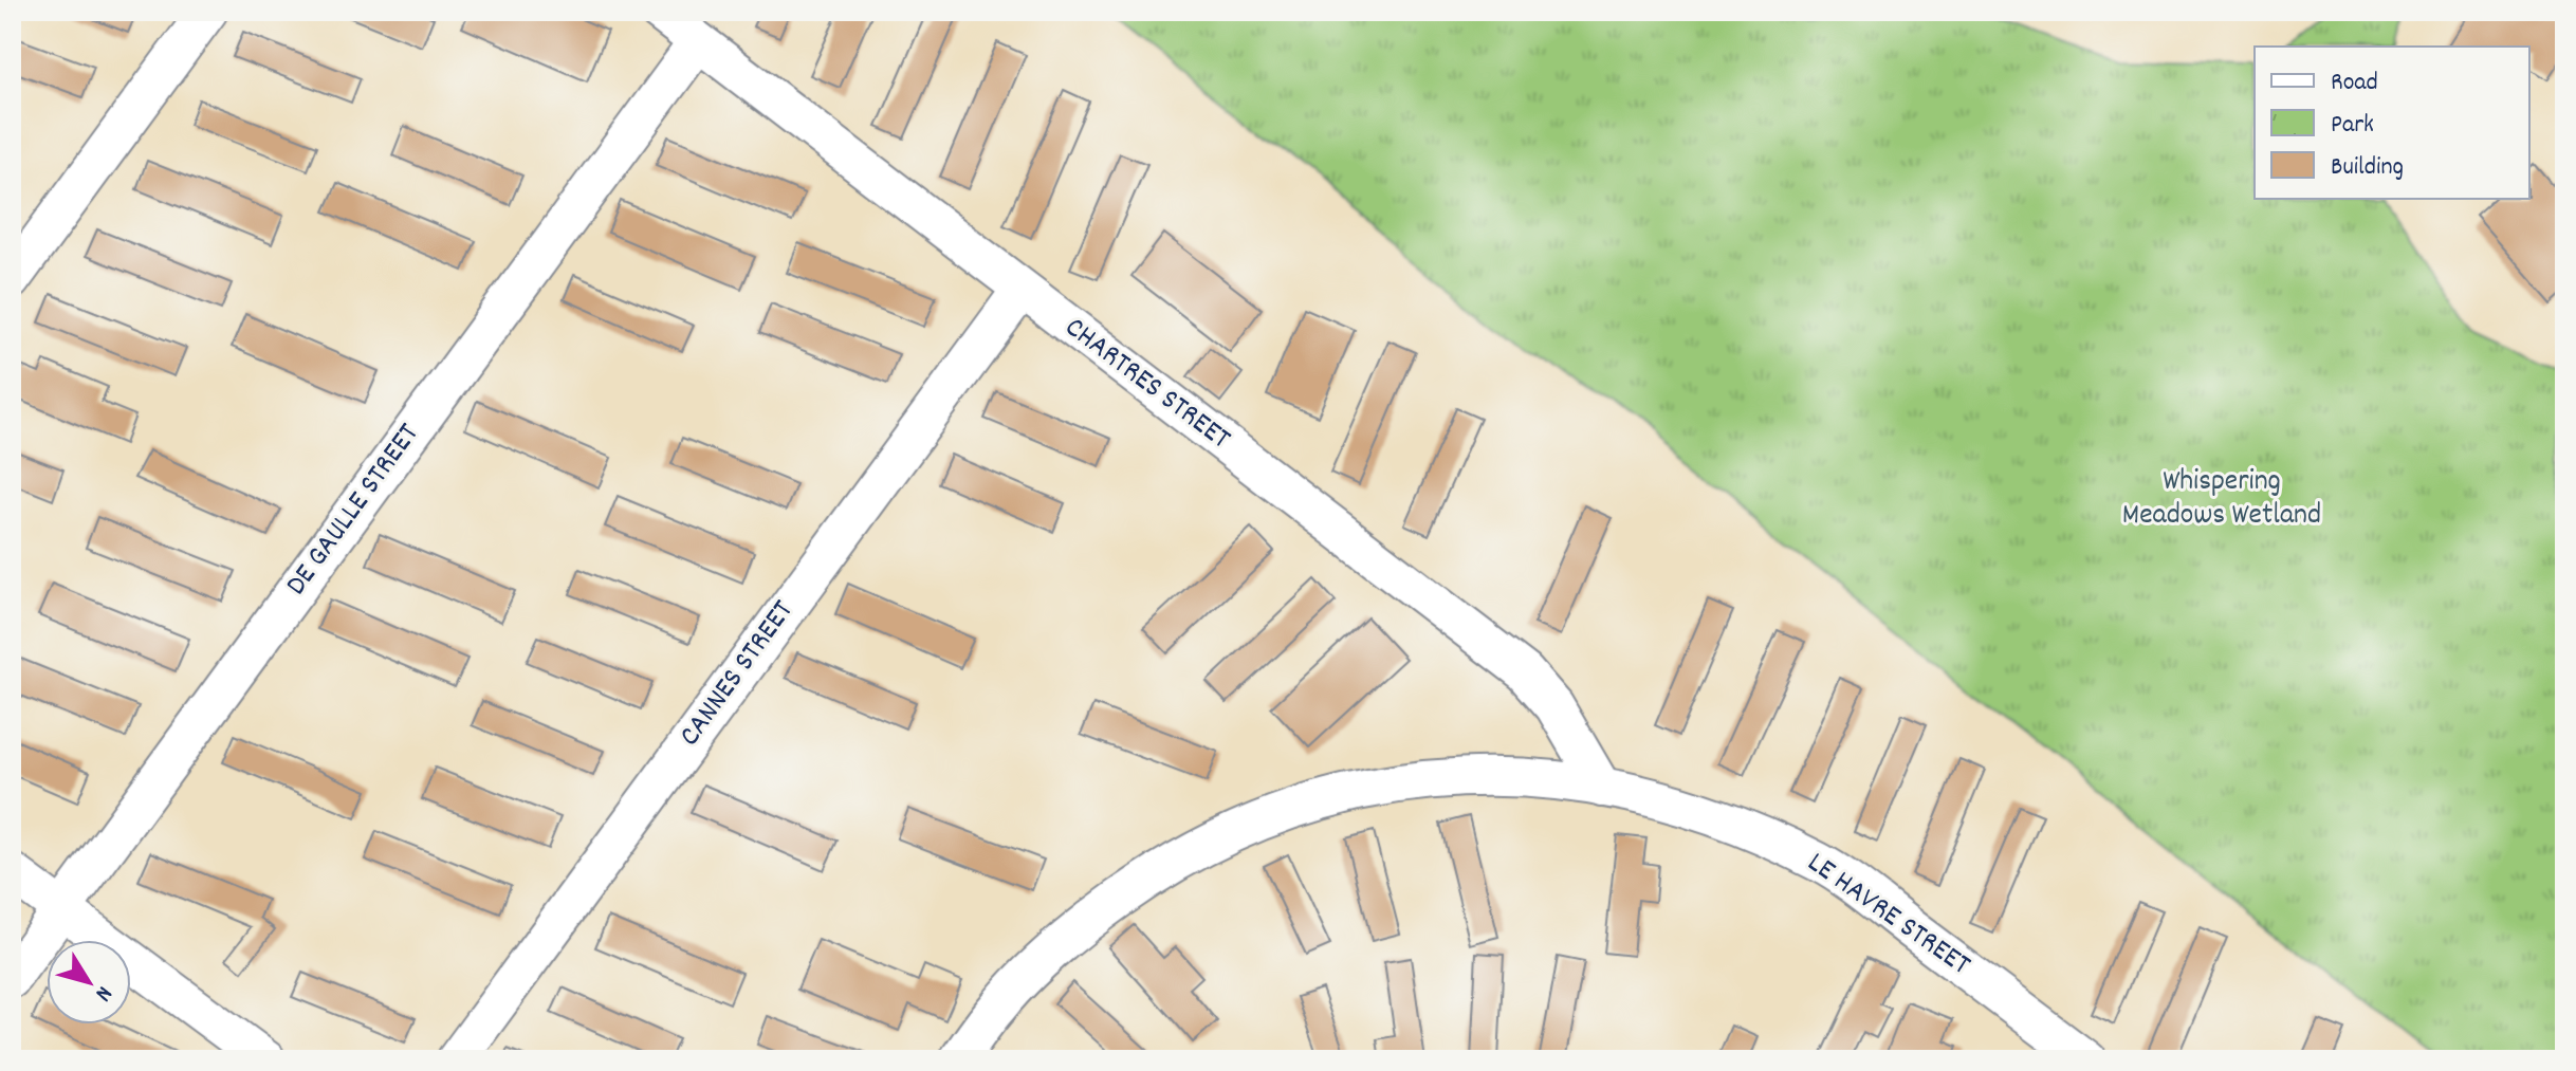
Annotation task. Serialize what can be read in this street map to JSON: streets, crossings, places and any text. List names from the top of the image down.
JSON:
{
  "streets": {
    "street": [
      "CHARTRES STREET",
      "DE GAULLE STREET",
      "CANNES STREET",
      "LE HAVRE STREET"
    ]
  },
  "crossings": [
    ["CHARTRES STREET", "DE GAULLE STREET"],
    ["CHARTRES STREET", "CANNES STREET"],
    ["CHARTRES STREET", "LE HAVRE STREET"]
  ],
  "parks": ["Whispering Meadows Wetland"],
  "legend": ["Road", "Park", "Building"],
  "north": "bottom right"
}
